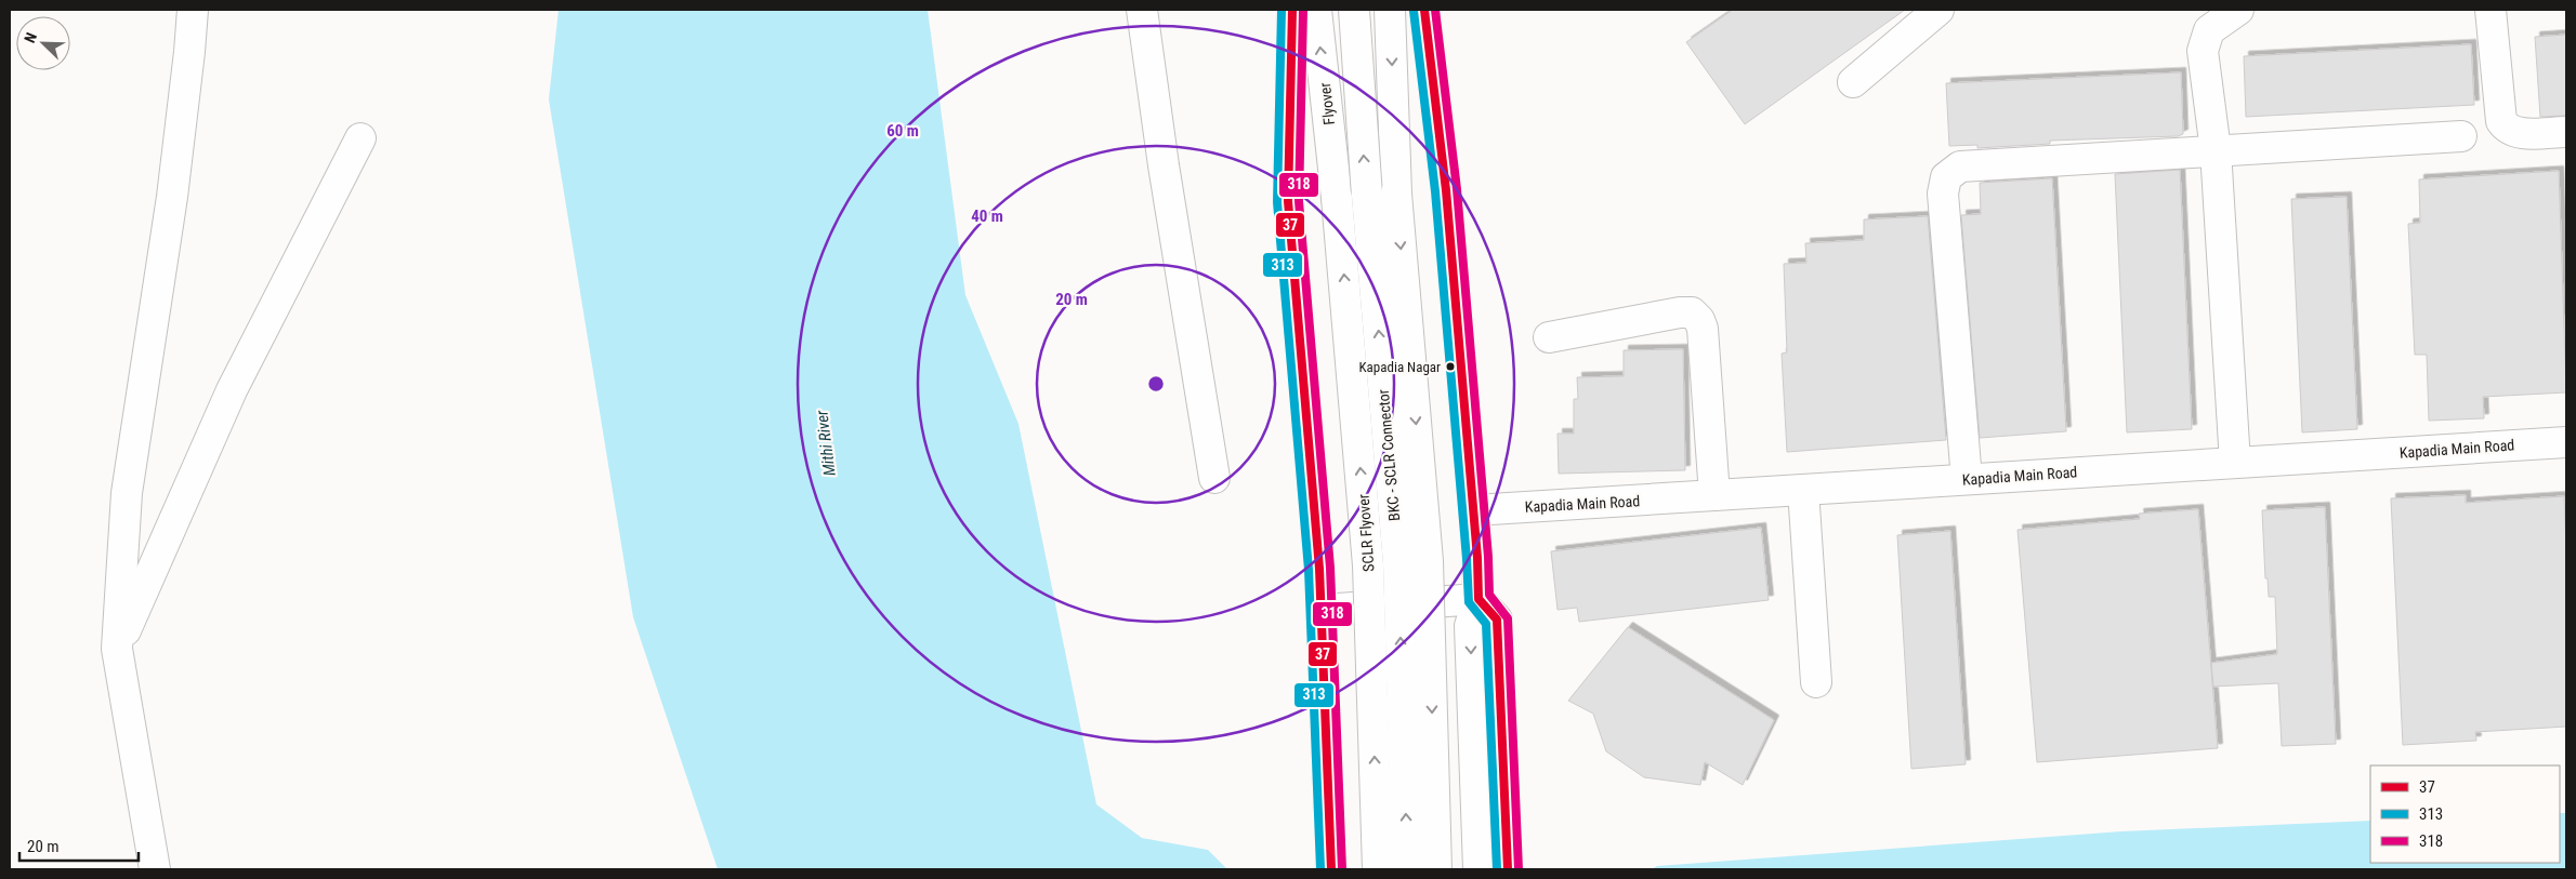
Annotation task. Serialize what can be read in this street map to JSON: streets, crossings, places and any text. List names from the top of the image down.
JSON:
{
  "streets": {
    "main road": [
      "Flyover",
      "Kapadia Main Road",
      "BKC - SCLR Connector",
      "SCLR Flyover"
    ]
  },
  "crossings": [
    ["Flyover", "SCLR Flyover"]
  ],
  "water": ["Mithi River"],
  "places": ["Kapadia Nagar"],
  "lines": ["transit line 37", "transit line 313", "transit line 318"],
  "legend": ["37", "313", "318"],
  "scale_bar": "20 m",
  "north": "top left",
  "rings": ["60 m", "40 m", "20 m"]
}
